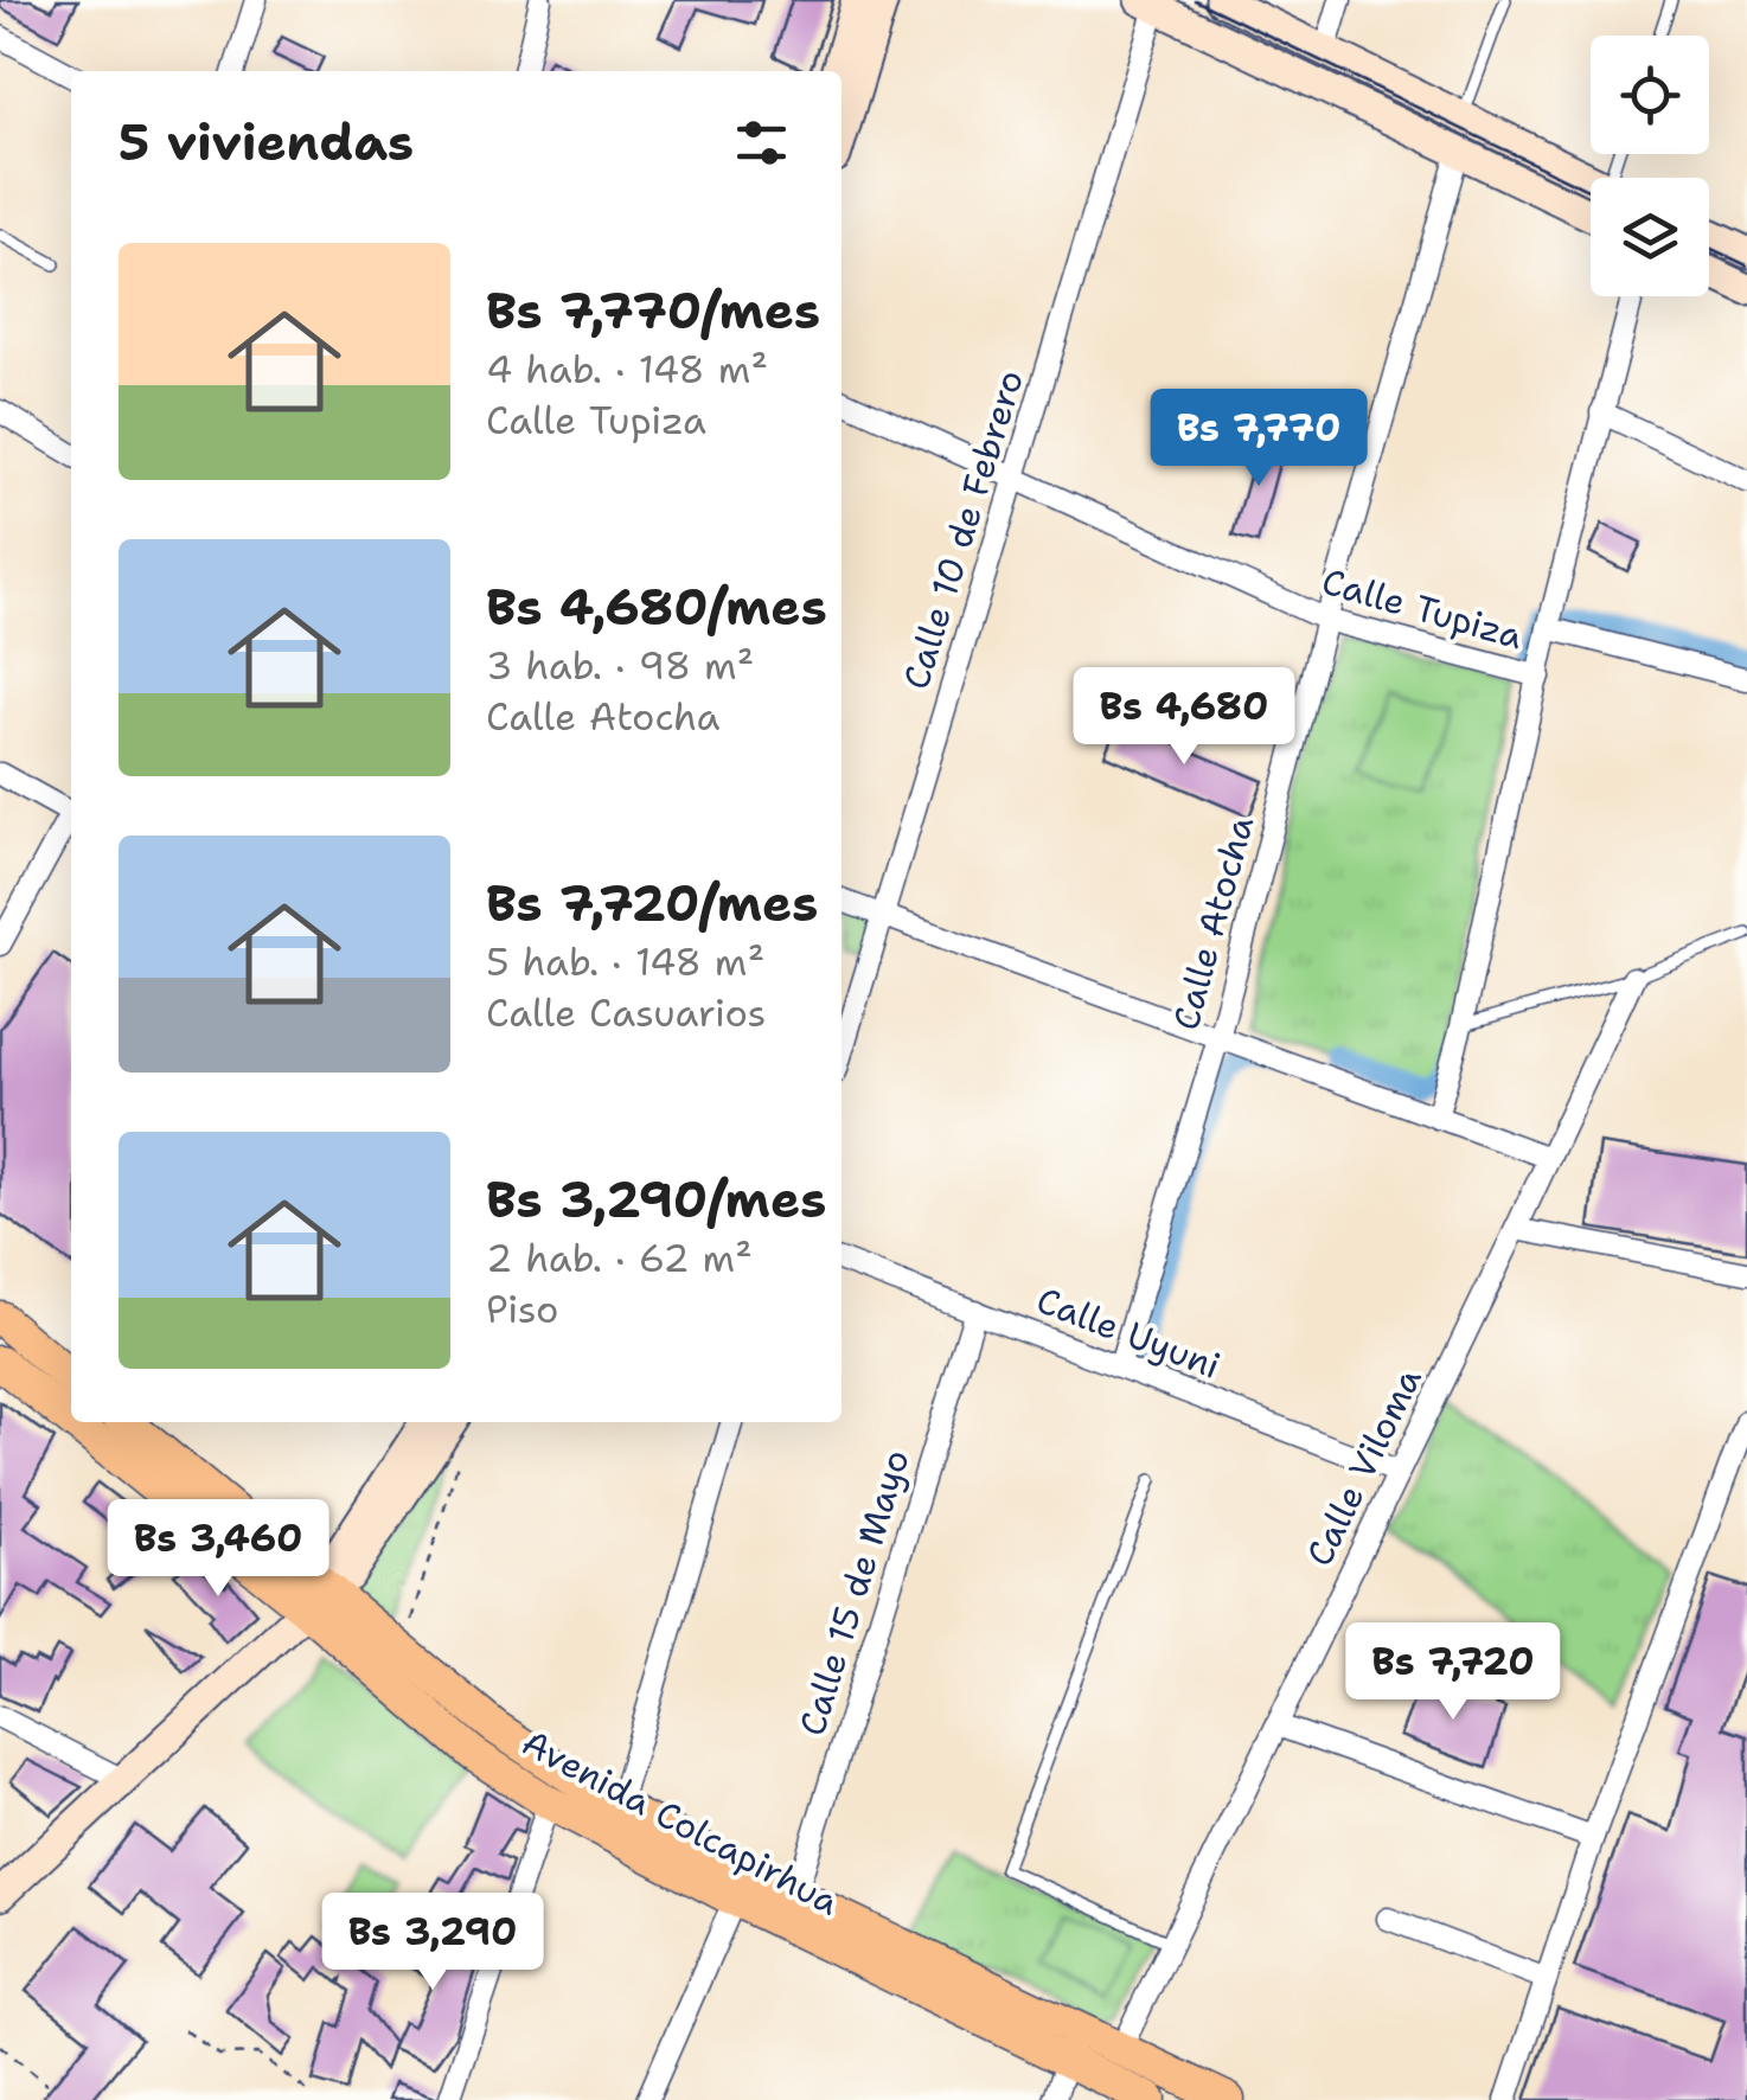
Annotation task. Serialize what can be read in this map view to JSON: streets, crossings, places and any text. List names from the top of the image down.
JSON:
{
  "streets": {
    "main road": ["Avenida Colcapirhua"],
    "street": [
      "Calle 10 de Febrero",
      "Calle Tupiza",
      "Calle Atocha",
      "Calle Uyuni",
      "Calle Viloma",
      "Calle 15 de Mayo"
    ]
  },
  "crossings": [
    ["Calle 10 de Febrero", "Calle Tupiza"],
    ["Calle Tupiza", "Calle Atocha"],
    ["Calle Atocha", "Calle Uyuni"],
    ["Calle Uyuni", "Calle Viloma"],
    ["Calle Uyuni", "Calle 15 de Mayo"],
    ["Calle Viloma", "Avenida Colcapirhua"],
    ["Calle 15 de Mayo", "Avenida Colcapirhua"]
  ],
  "page": {
    "heading": "5 viviendas",
    "list": [
      {
        "name": "Bs 7,770/mes",
        "note": "4 hab. · 148 m² · Calle Tupiza"
      },
      {
        "name": "Bs 4,680/mes",
        "note": "3 hab. · 98 m² · Calle Atocha"
      },
      {
        "name": "Bs 7,720/mes",
        "note": "5 hab. · 148 m² · Calle Casuarios"
      },
      {
        "name": "Bs 3,290/mes",
        "note": "2 hab. · 62 m² · Piso"
      }
    ],
    "price": [
      "Bs 7,770",
      "Bs 4,680",
      "Bs 3,460",
      "Bs 7,720",
      "Bs 3,290"
    ]
  }
}
